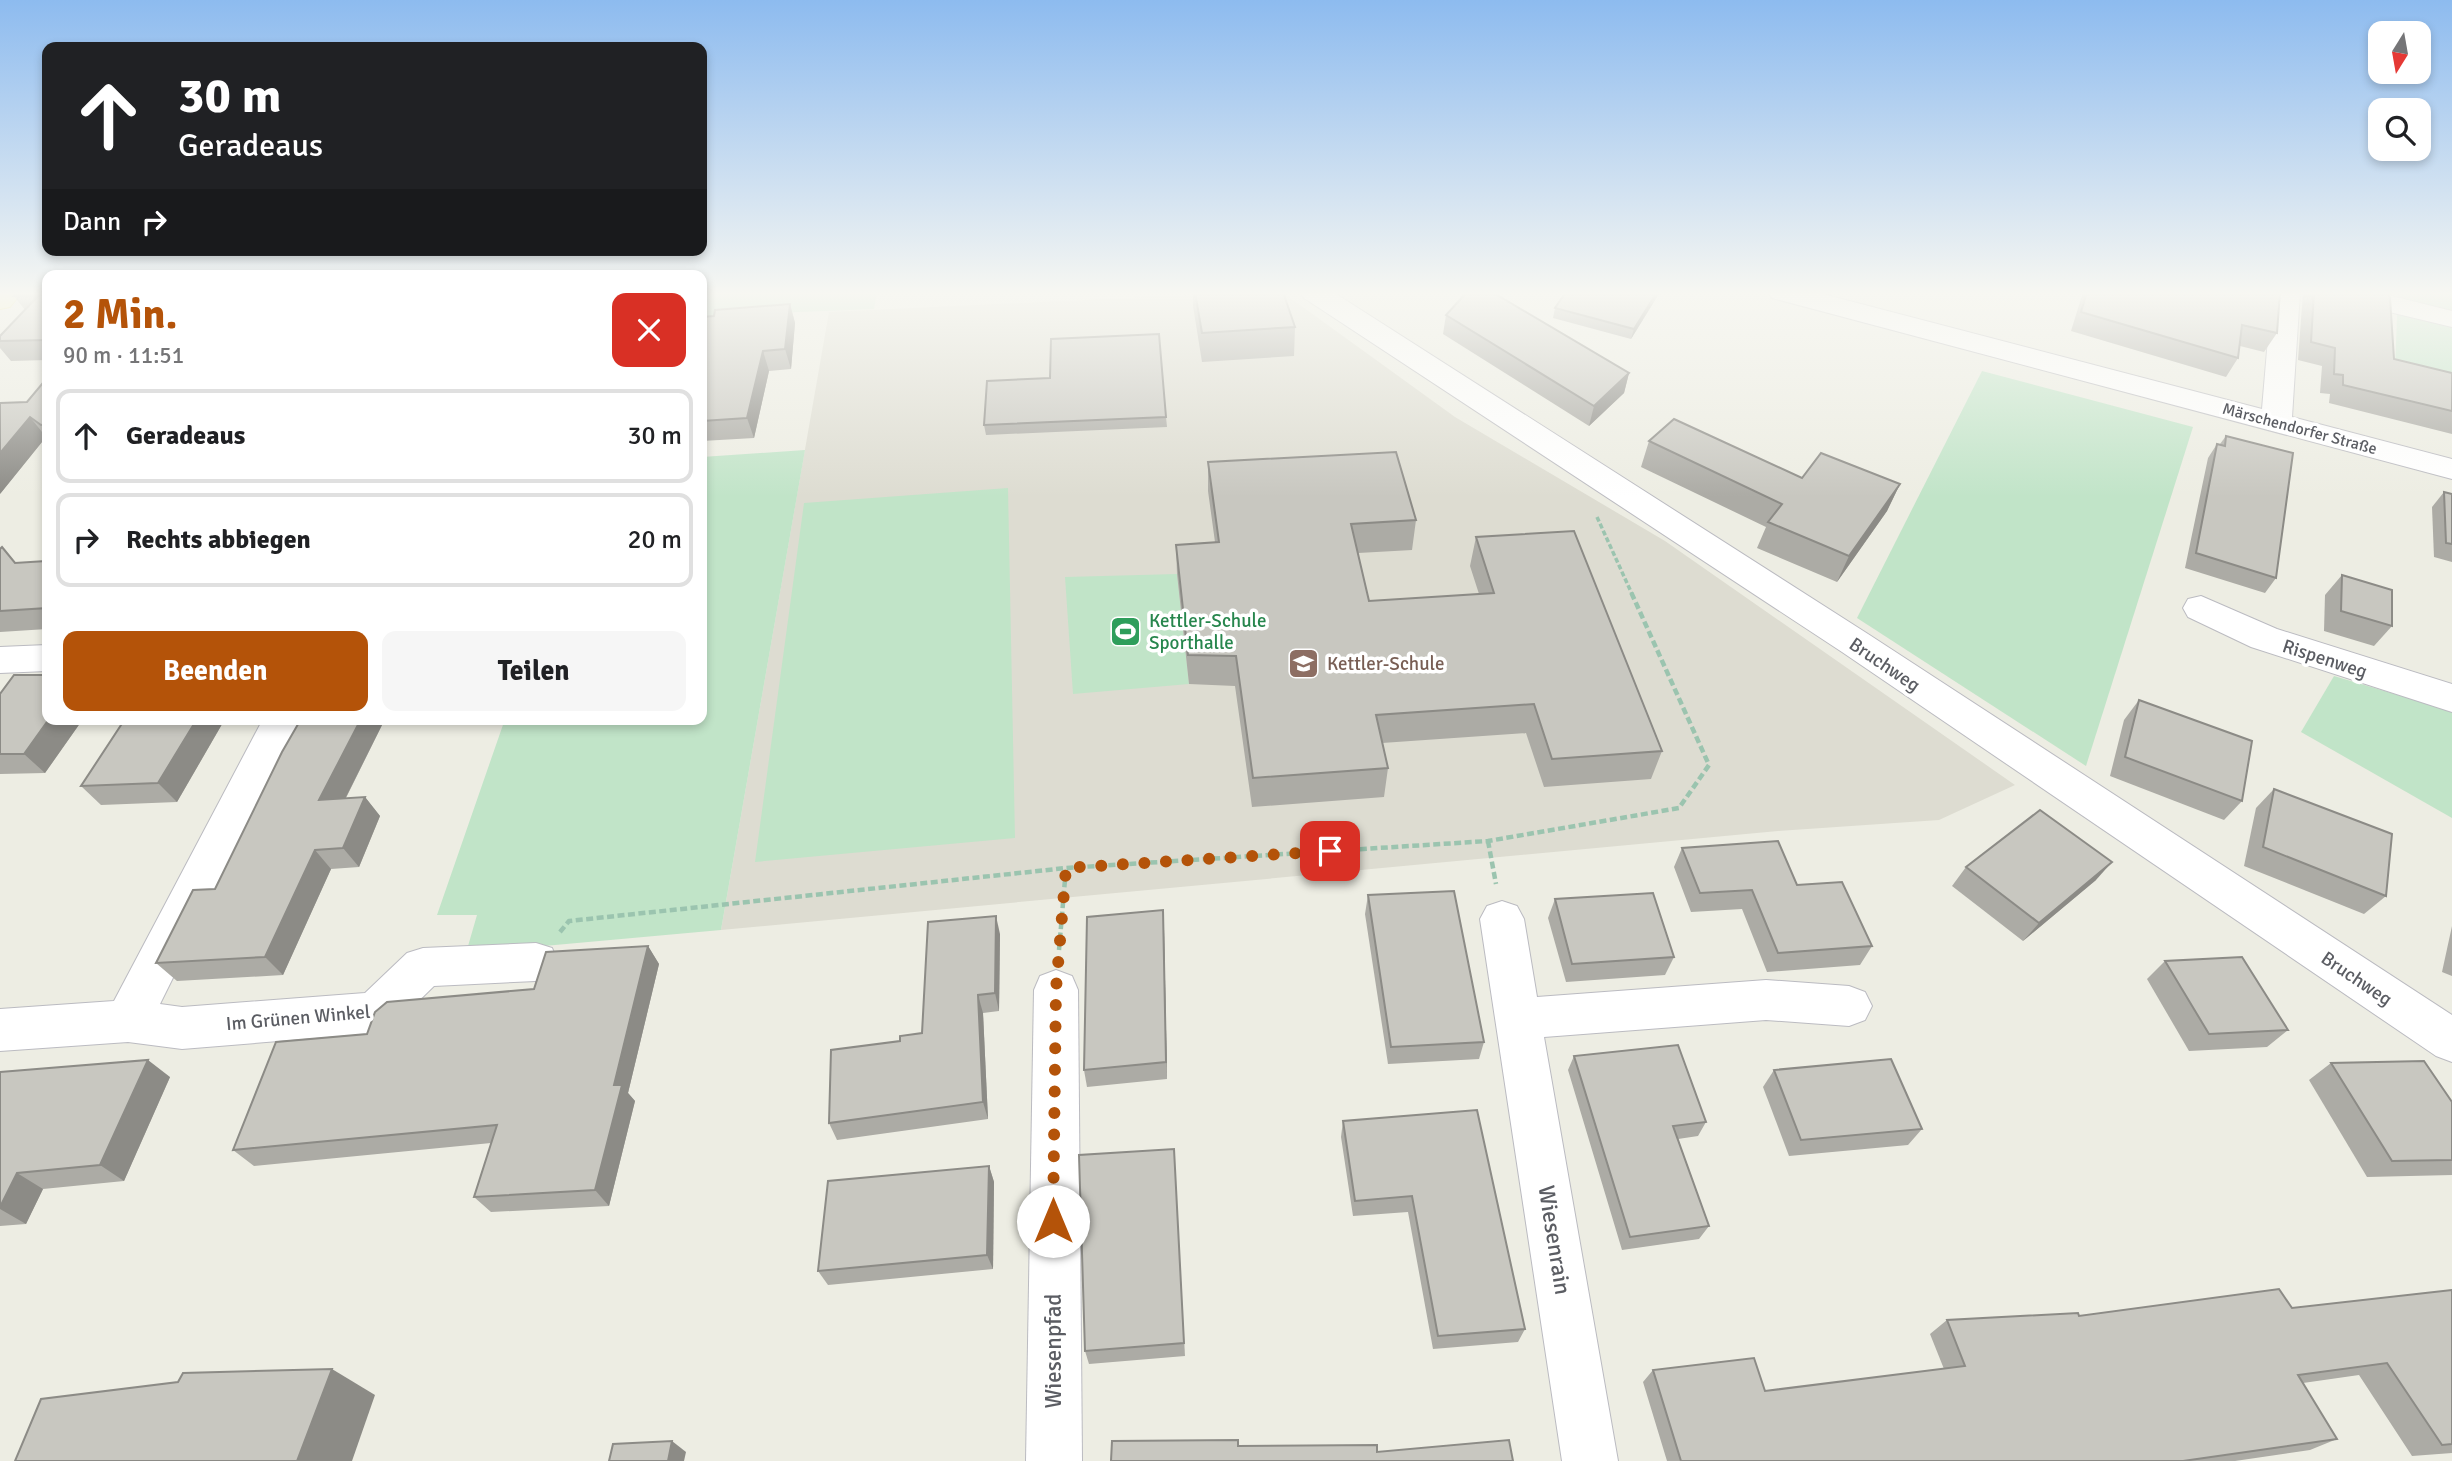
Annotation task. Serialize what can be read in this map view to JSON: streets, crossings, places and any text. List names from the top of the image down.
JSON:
{
  "streets": {
    "street": [
      "Märschendorfer Straße",
      "Rispenweg",
      "Bruchweg",
      "Im Grünen Winkel",
      "Wiesenrain",
      "Wiesenpfad"
    ]
  },
  "places": {
    "sports": ["Kettler-Schule Sporthalle"],
    "school or university": ["Kettler-Schule"]
  },
  "north": "bottom",
  "page": {
    "turn": ["30 m", "Geradeaus"],
    "then": "Dann",
    "heading": ["2 Min.", "90 m · 11:51"],
    "list": [
      {
        "name": "Geradeaus",
        "value": "30 m"
      },
      {
        "name": "Rechts abbiegen",
        "value": "20 m"
      }
    ],
    "buttons": ["Beenden", "Teilen"]
  }
}
